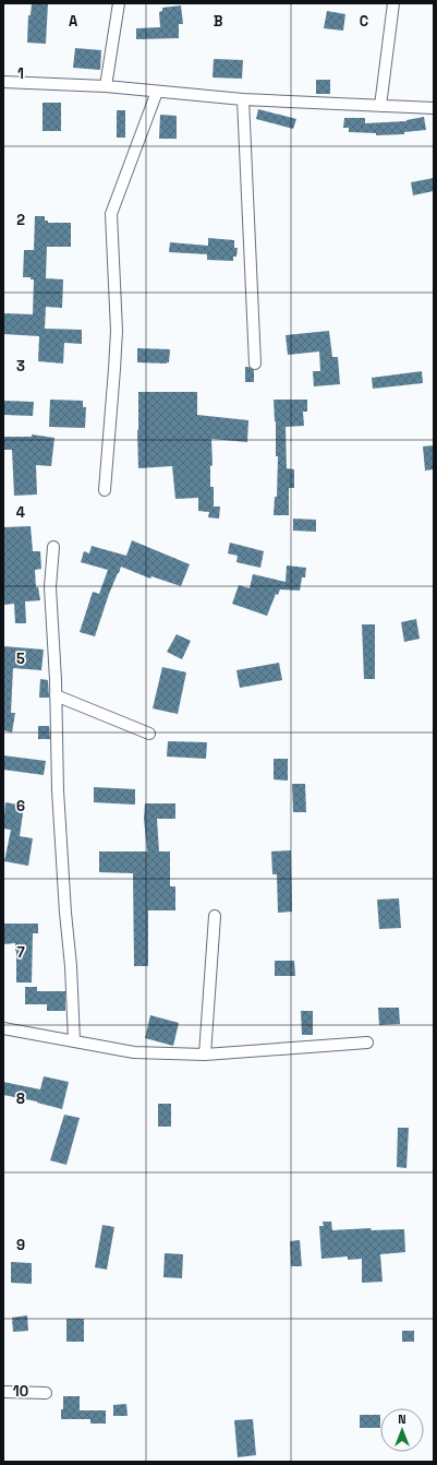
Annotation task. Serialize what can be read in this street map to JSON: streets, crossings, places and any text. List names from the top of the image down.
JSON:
{
  "north": "top",
  "grid": {
    "columns": ["A", "B", "C"],
    "rows": [
      "1",
      "2",
      "3",
      "4",
      "5",
      "6",
      "7",
      "8",
      "9",
      "10"
    ]
  }
}
